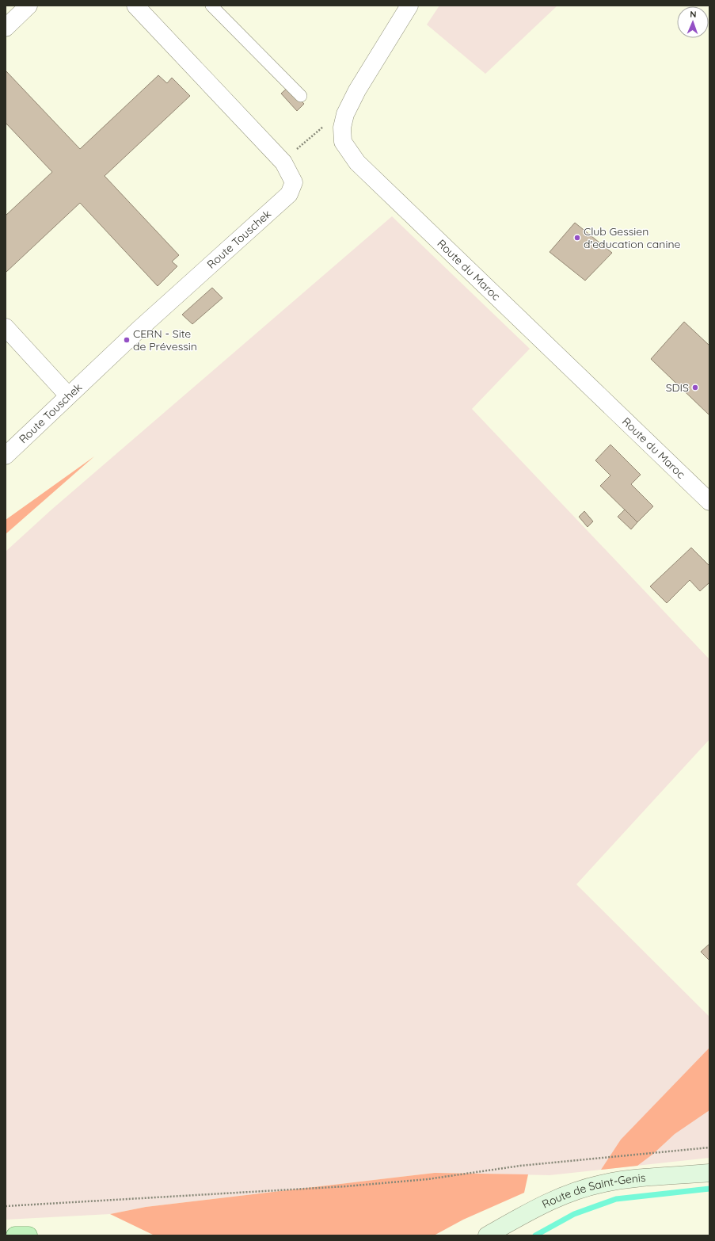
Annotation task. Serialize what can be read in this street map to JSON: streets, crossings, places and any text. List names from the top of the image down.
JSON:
{
  "streets": {
    "main road": ["Route de Saint-Genis"],
    "street": ["Route Touschek", "Route du Maroc"]
  },
  "places": ["Club Gessien d'education canine", "CERN - Site de Prévessin", "SDIS"],
  "north": "top"
}
